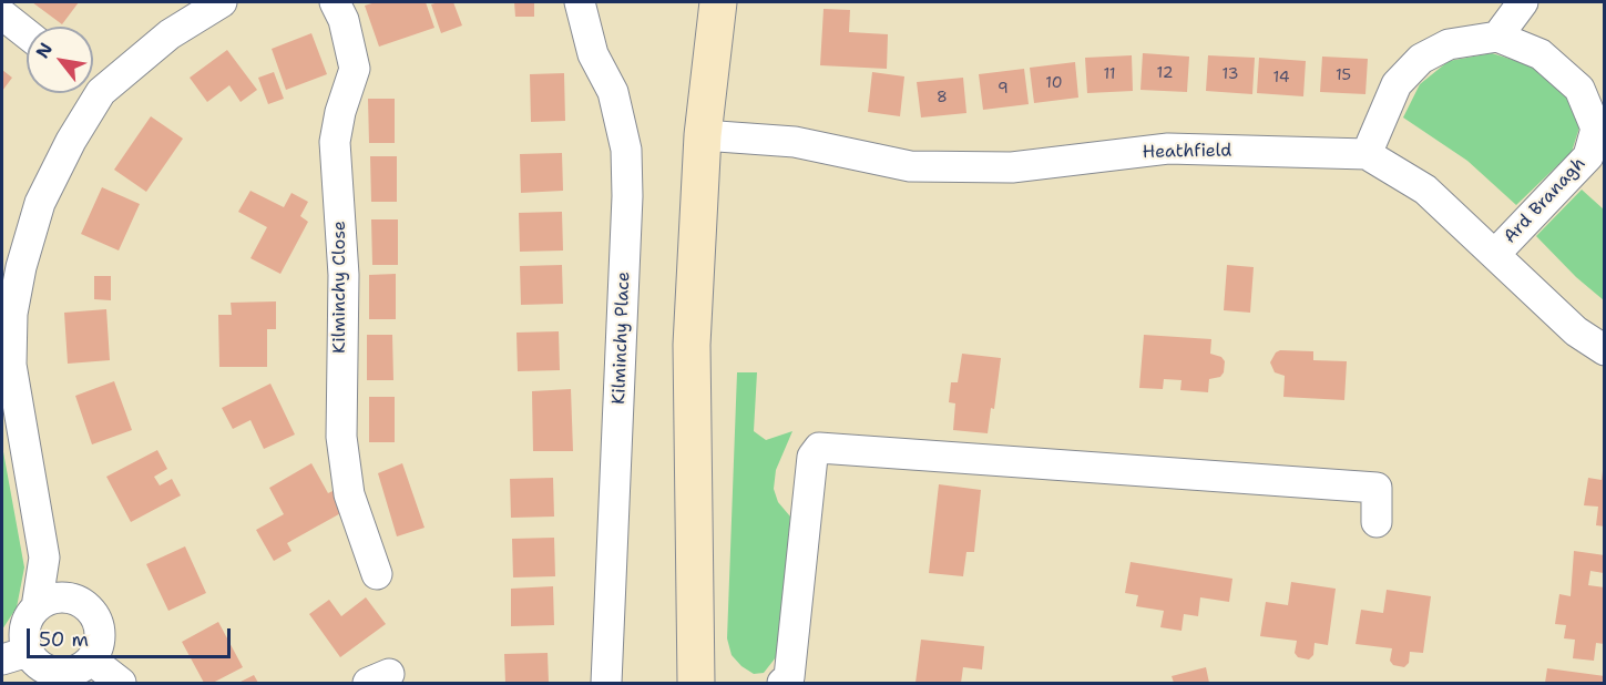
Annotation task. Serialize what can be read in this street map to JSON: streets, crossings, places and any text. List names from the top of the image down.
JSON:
{
  "streets": {
    "street": [
      "Heathfield",
      "Ard Branagh",
      "Kilminchy Close",
      "Kilminchy Place"
    ]
  },
  "crossings": [
    ["Heathfield", "Ard Branagh"]
  ],
  "house_numbers": [
    "12",
    "11",
    "13",
    "15",
    "14",
    "10",
    "9",
    "8"
  ],
  "scale_bar": "50 m",
  "north": "top left"
}
